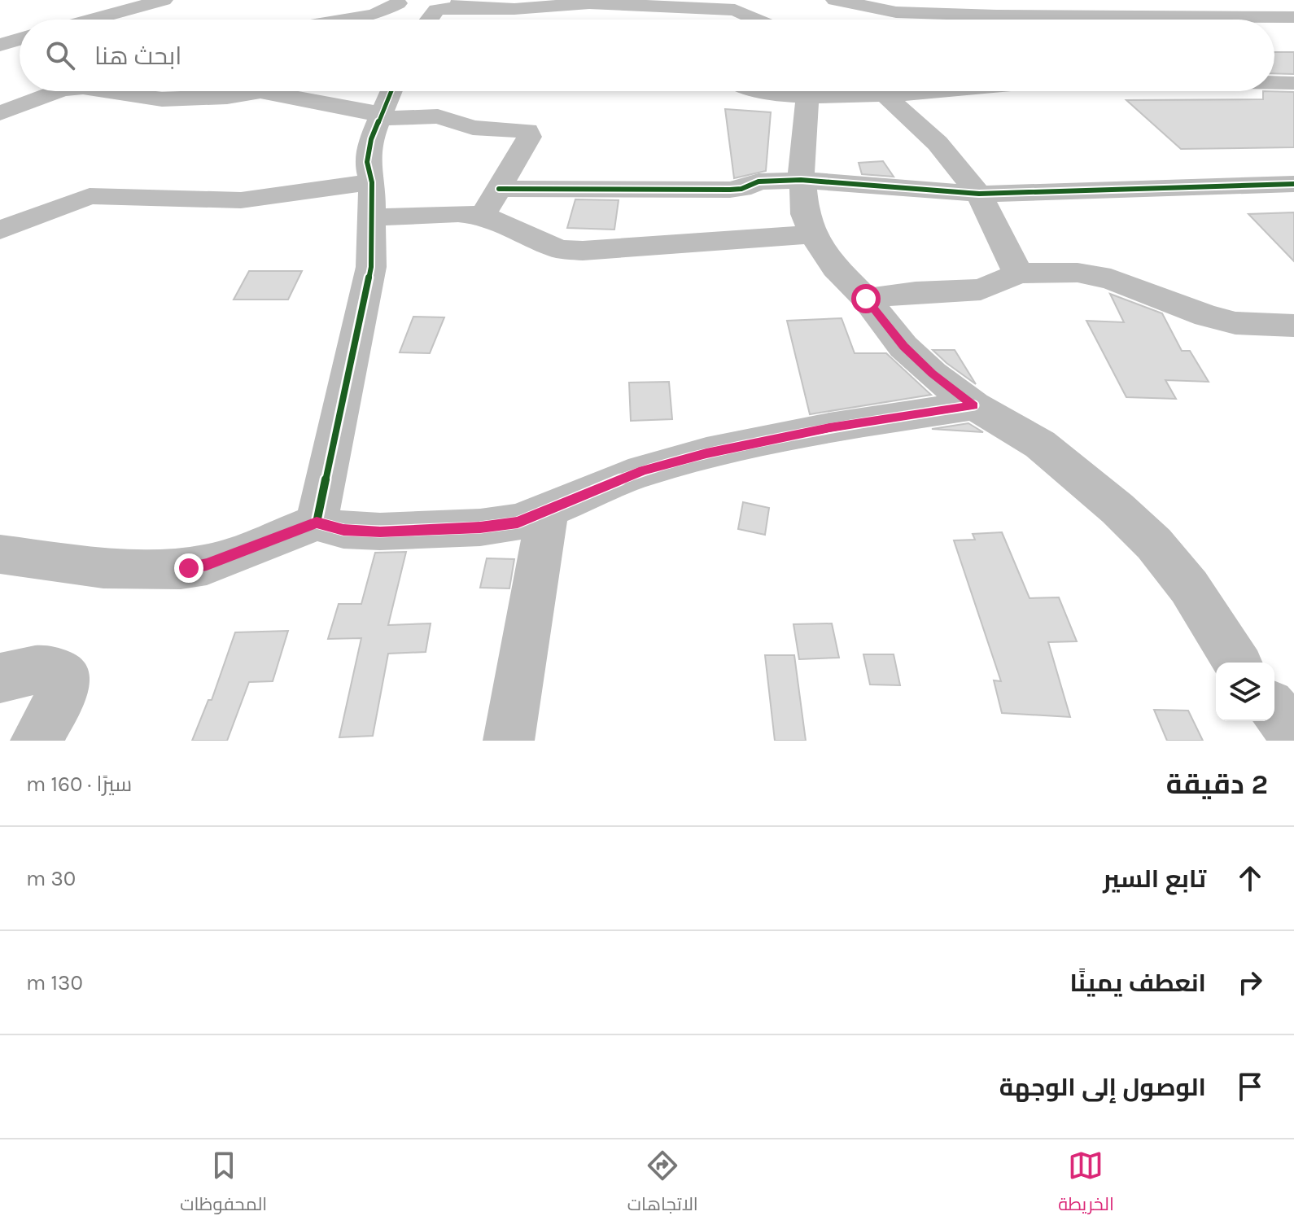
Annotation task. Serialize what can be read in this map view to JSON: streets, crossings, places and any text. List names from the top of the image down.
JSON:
{
  "page": {
    "search": "ابحث هنا",
    "heading": ["2 دقيقة", "سيرًا · 160 m"],
    "list": [
      ["تابع السير", "30 m"],
      ["انعطف يمينًا", "130 m"],
      "الوصول إلى الوجهة"
    ],
    "nav": ["الخريطة", "الاتجاهات", "المحفوظات"]
  }
}
